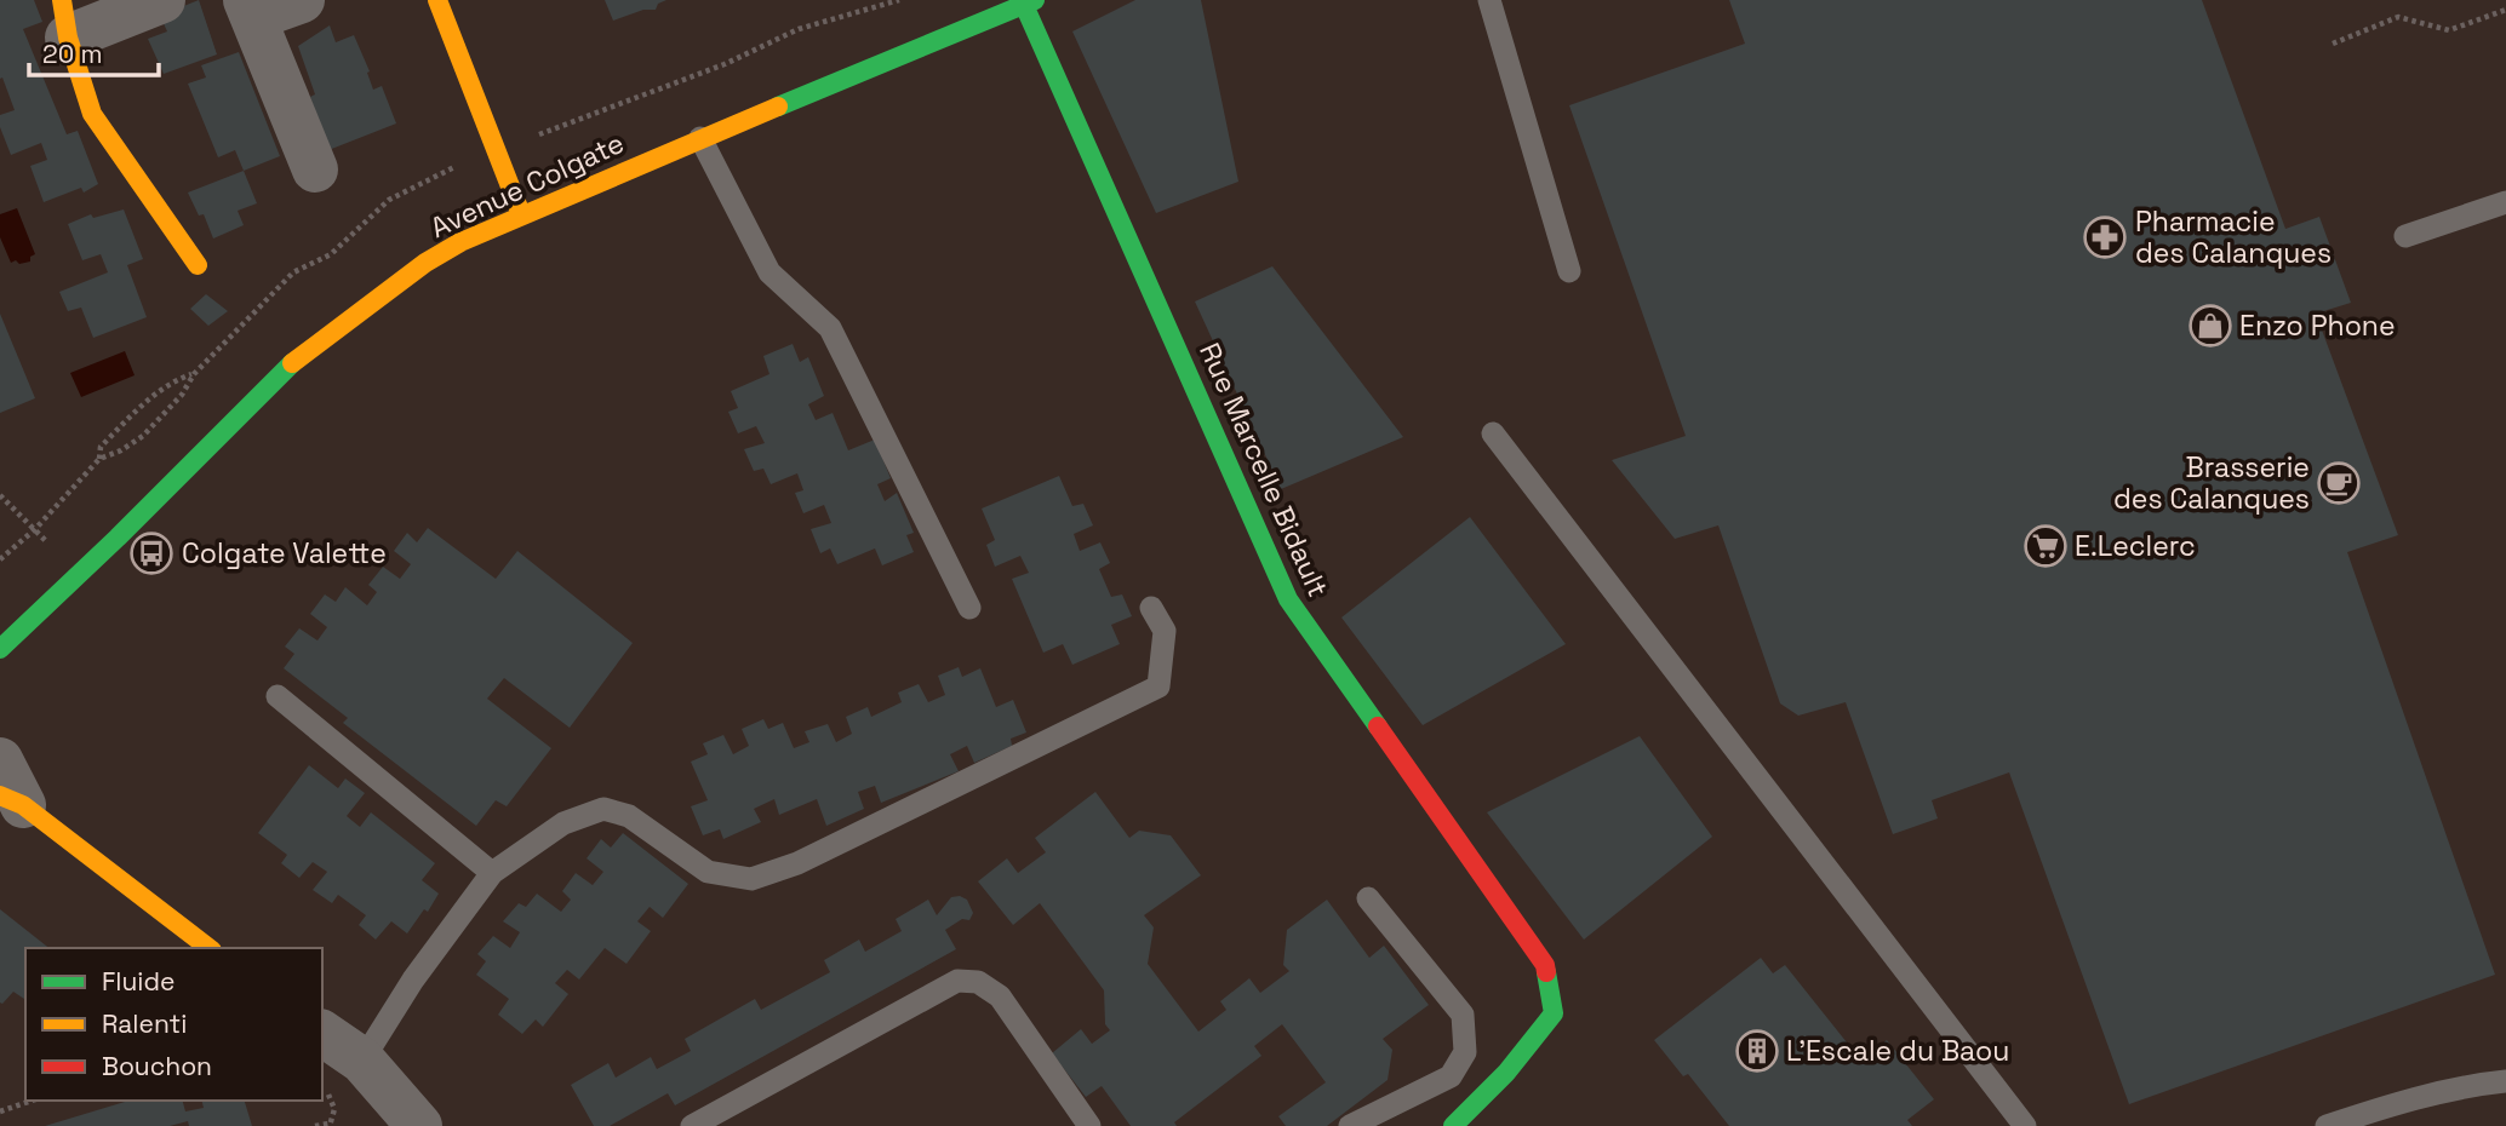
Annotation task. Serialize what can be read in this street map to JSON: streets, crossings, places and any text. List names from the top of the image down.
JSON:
{
  "streets": {
    "street": ["Avenue Colgate", "Rue Marcelle Bidault"]
  },
  "crossings": [
    ["Avenue Colgate", "Rue Marcelle Bidault"]
  ],
  "places": {
    "pharmacy": ["Pharmacie des Calanques"],
    "shop": ["Enzo Phone"],
    "cafe": ["Brasserie des Calanques"],
    "supermarket": ["E.Leclerc"],
    "bus stop": ["Colgate Valette"],
    "building": ["L'Escale du Baou"]
  },
  "legend": ["Fluide", "Ralenti", "Bouchon"],
  "scale_bar": "20 m"
}
